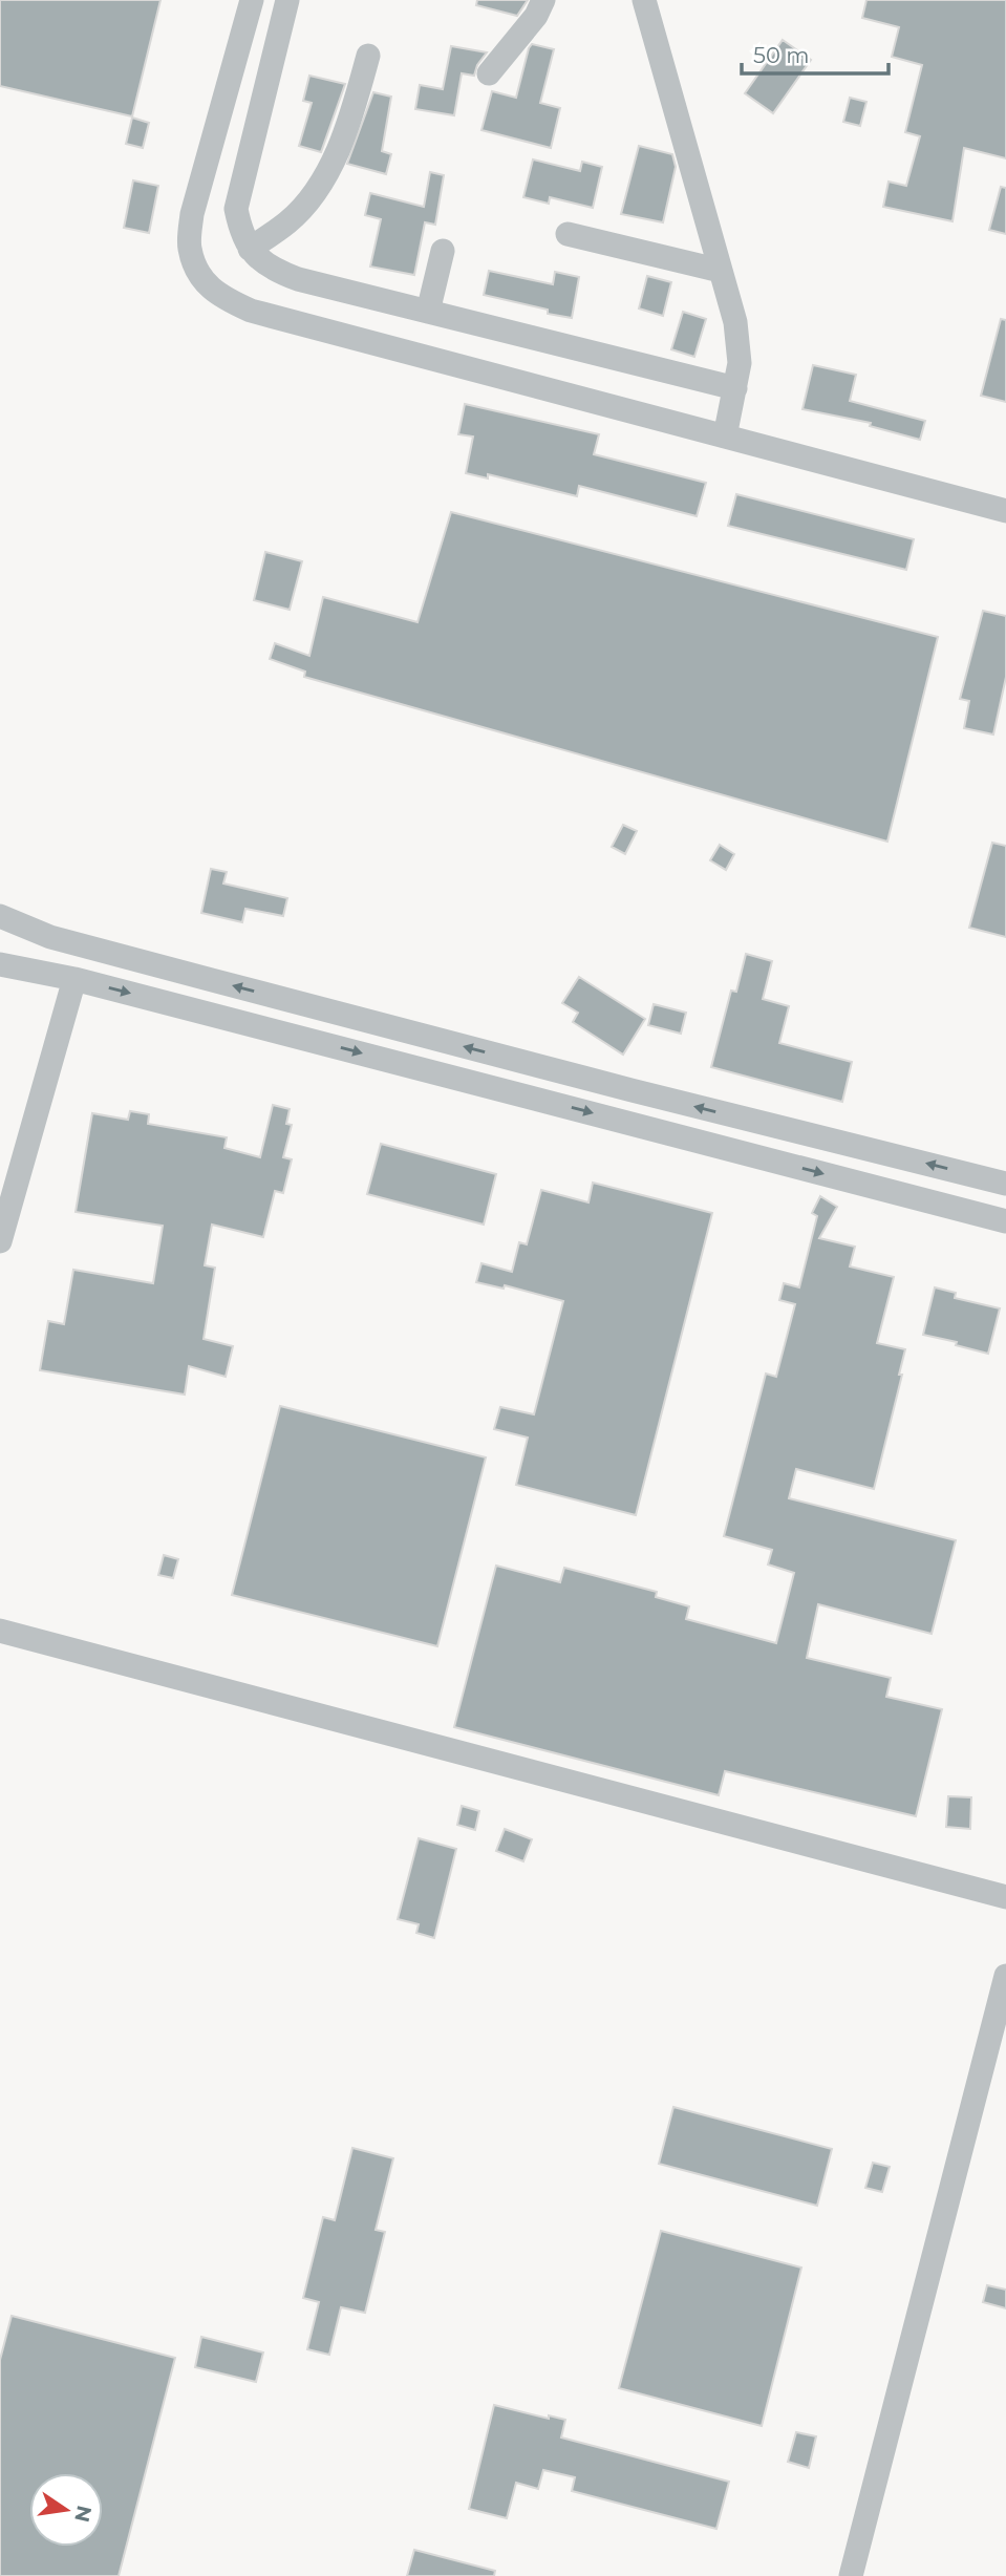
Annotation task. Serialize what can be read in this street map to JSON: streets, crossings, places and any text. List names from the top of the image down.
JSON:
{
  "scale_bar": "50 m",
  "north": "right"
}
